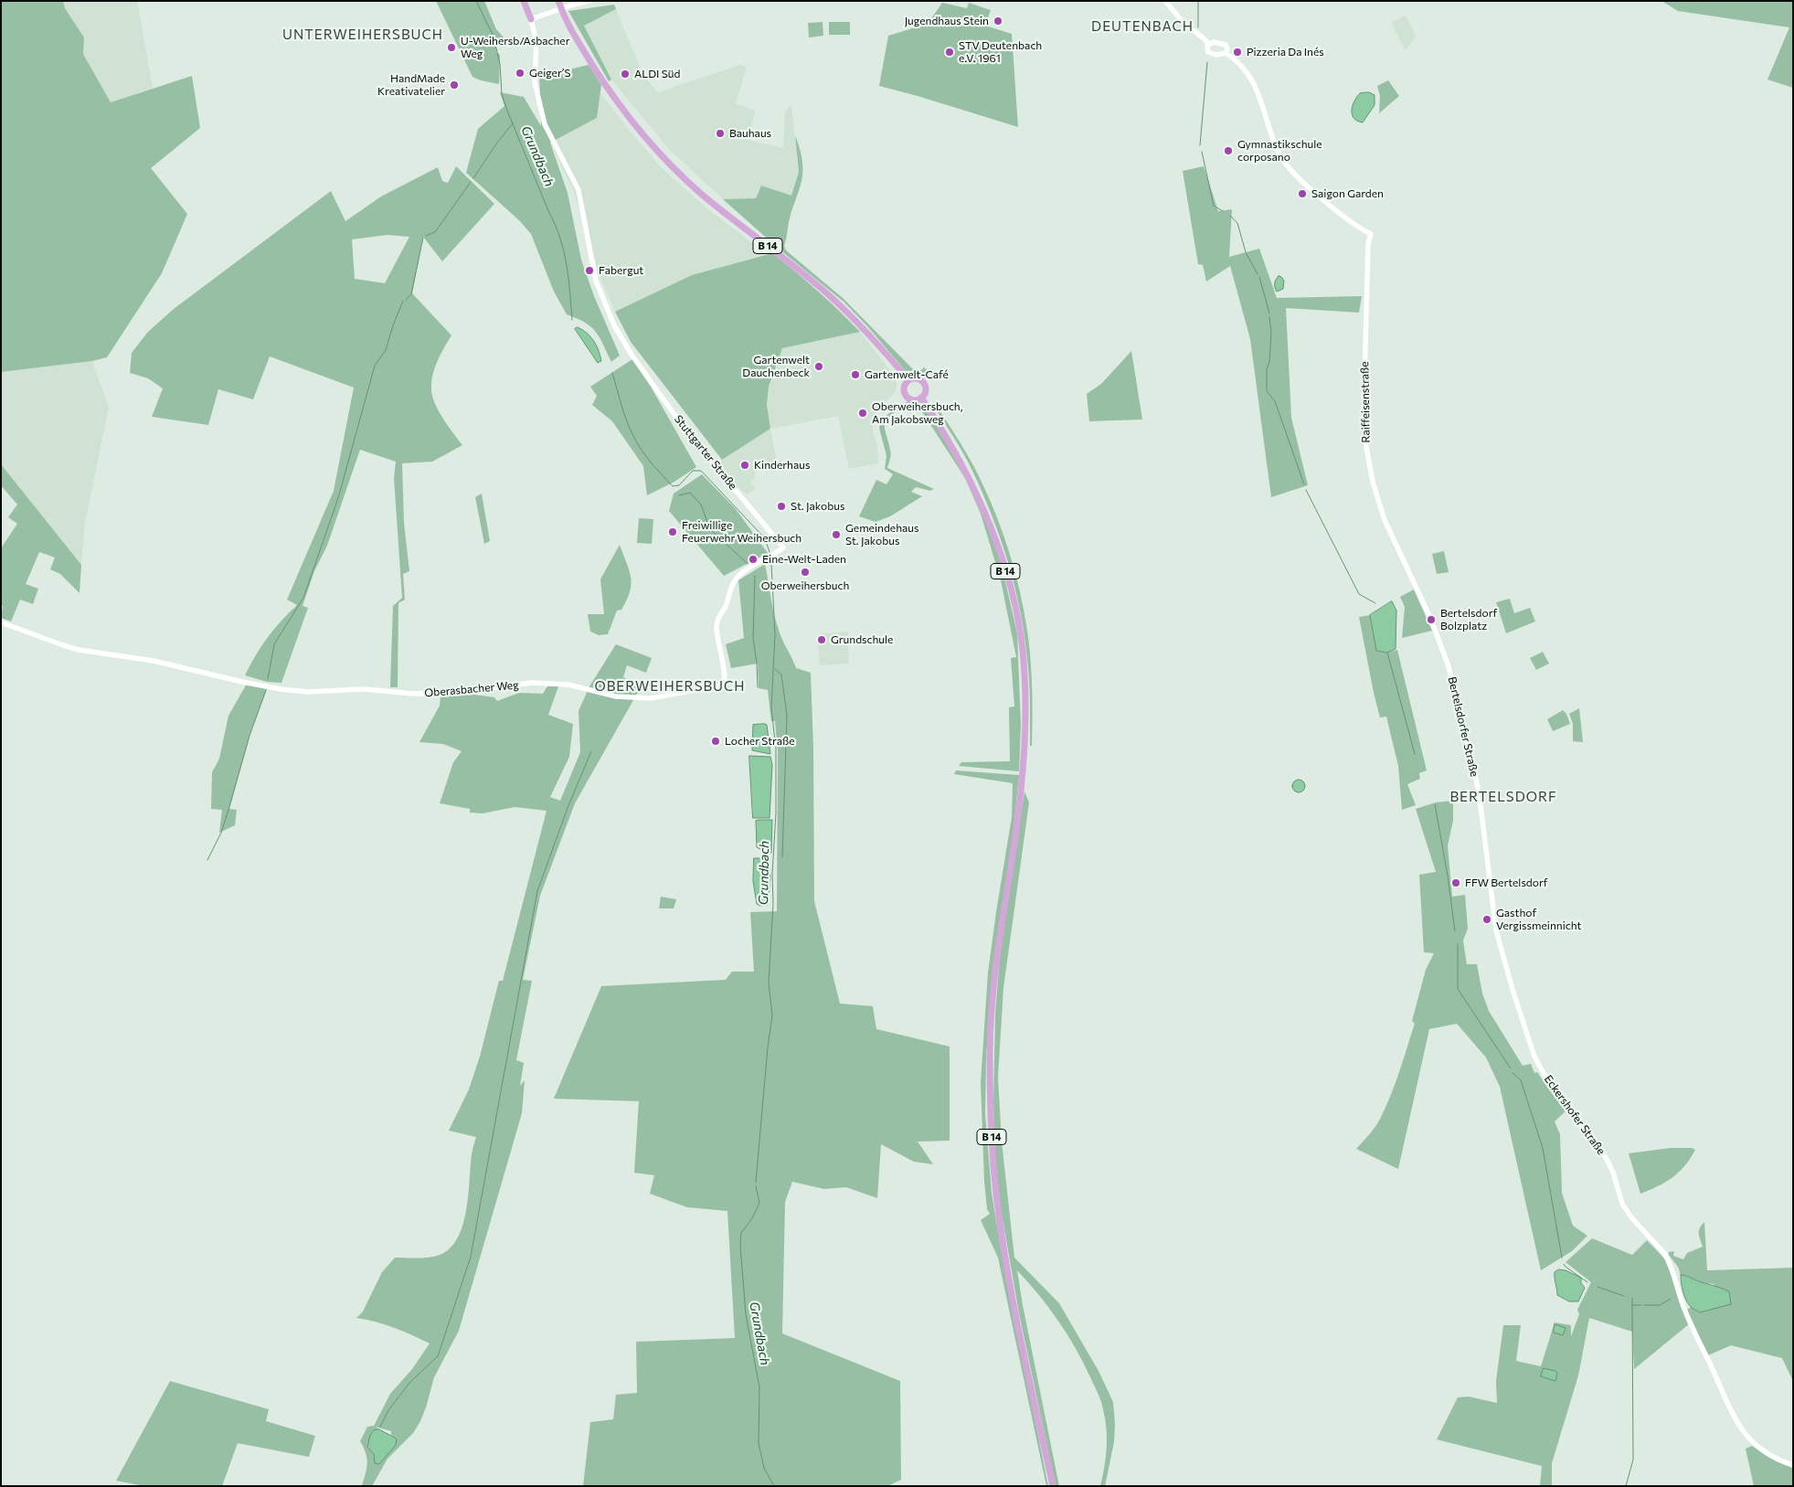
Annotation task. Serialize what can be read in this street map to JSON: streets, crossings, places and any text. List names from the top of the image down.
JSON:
{
  "streets": {
    "main road": ["B 14"],
    "street": [
      "Raiffeisenstraße",
      "Stuttgarter Straße",
      "Oberasbacher Weg",
      "Bertelsdorfer Straße",
      "Eckershofer Straße"
    ]
  },
  "crossings": [
    ["Raiffeisenstraße", "Bertelsdorfer Straße"],
    ["Stuttgarter Straße", "Oberasbacher Weg"],
    ["Bertelsdorfer Straße", "Eckershofer Straße"]
  ],
  "districts": [
    "DEUTENBACH",
    "UNTERWEIHERSBUCH",
    "OBERWEIHERSBUCH",
    "BERTELSDORF"
  ],
  "water": ["Grundbach"],
  "places": [
    "Jugendhaus Stein",
    "U-Weihersb/Asbacher Weg",
    "STV Deutenbach e.V. 1961",
    "Pizzeria Da Inés",
    "Geiger’S",
    "ALDI Süd",
    "HandMade Kreativatelier",
    "Bauhaus",
    "Gymnastikschule corposano",
    "Saigon Garden",
    "Fabergut",
    "Gartenwelt Dauchenbeck",
    "Gartenwelt-Café",
    "Oberweihersbuch, Am Jakobsweg",
    "Kinderhaus",
    "St. Jakobus",
    "Freiwillige Feuerwehr Weihersbuch",
    "Gemeindehaus St. Jakobus",
    "Eine-Welt-Laden",
    "Oberweihersbuch",
    "Bertelsdorf Bolzplatz",
    "Grundschule",
    "Locher Straße",
    "FFW Bertelsdorf",
    "Gasthof Vergissmeinnicht"
  ]
}
